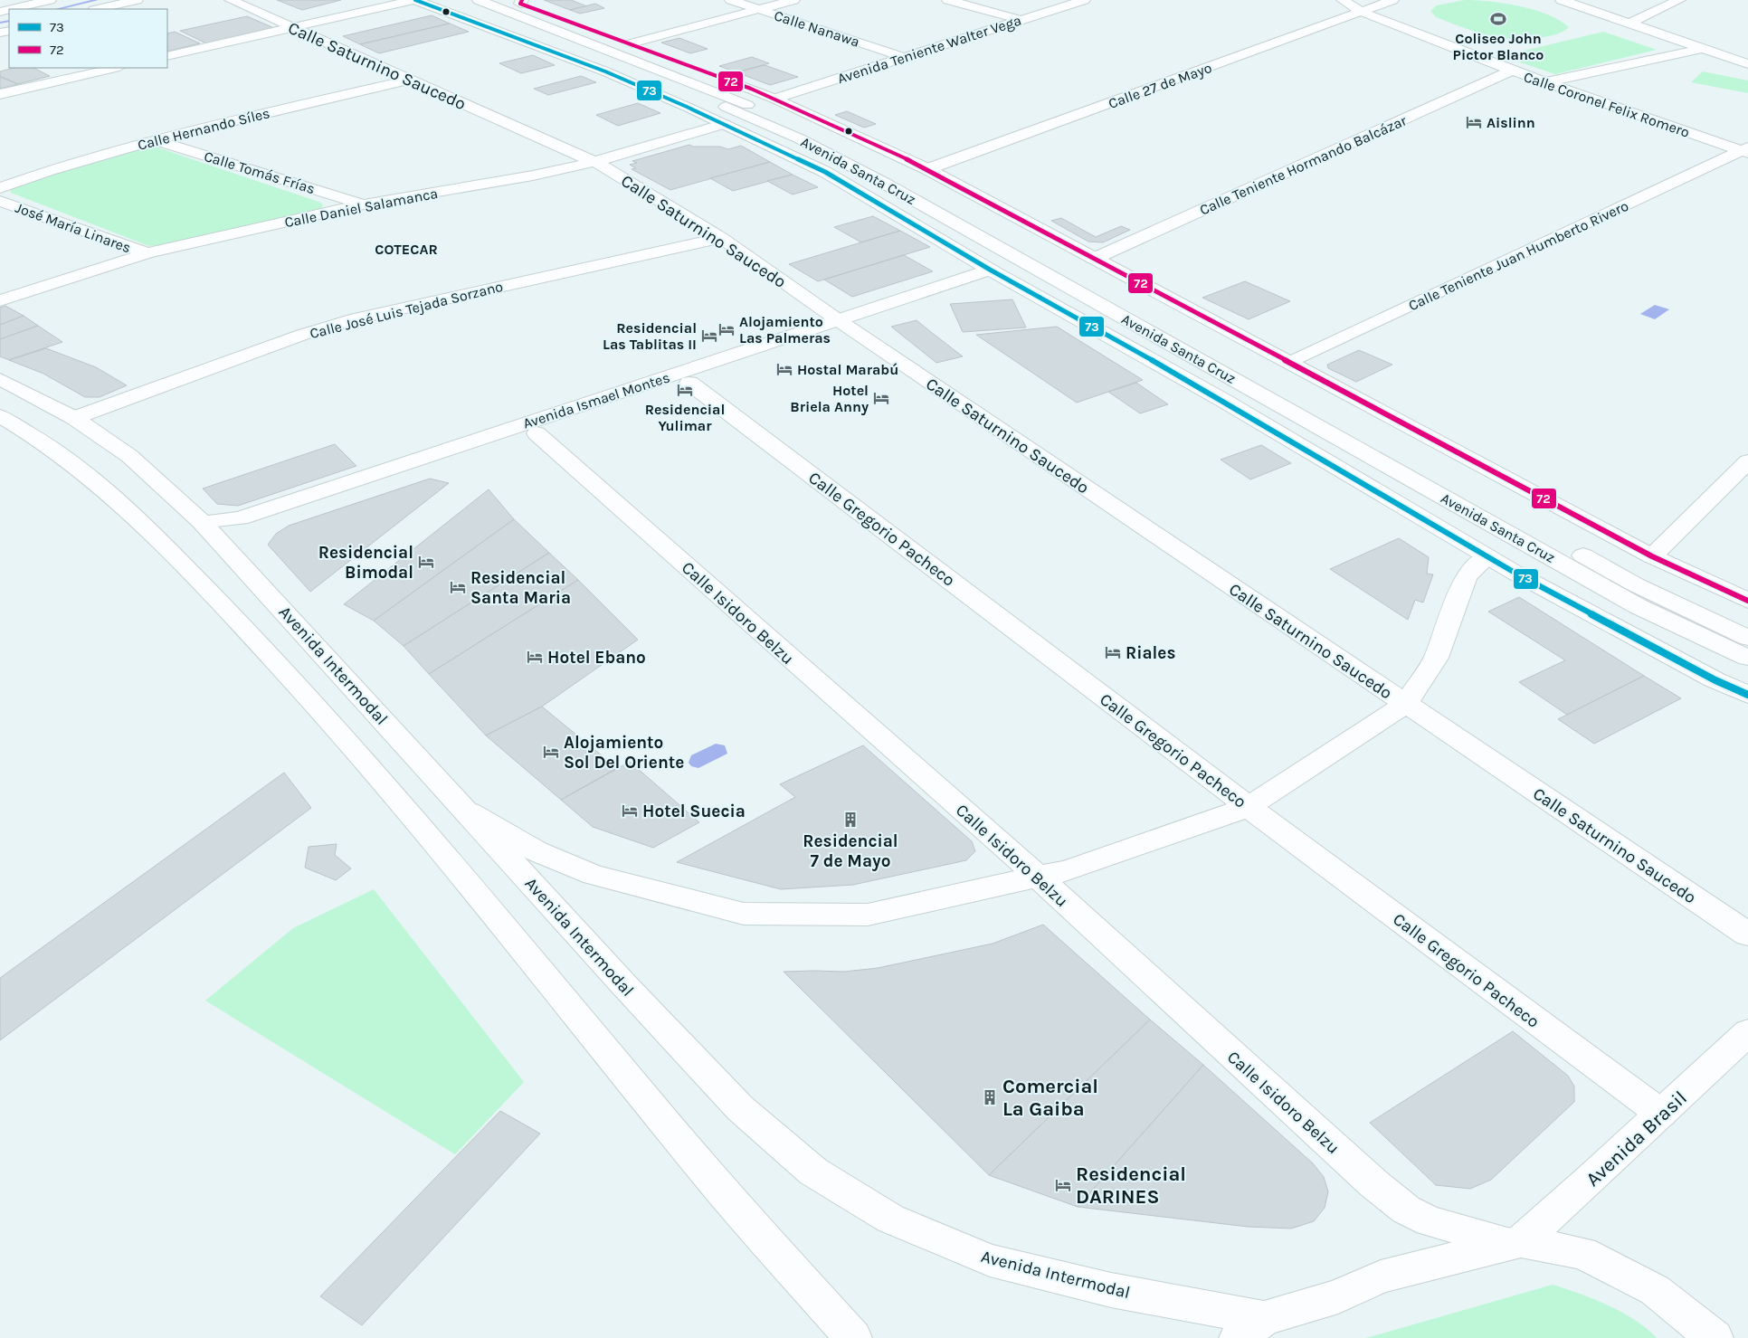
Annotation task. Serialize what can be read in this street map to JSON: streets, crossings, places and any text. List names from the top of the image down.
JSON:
{
  "streets": {
    "street": [
      "Calle Nanawa",
      "Avenida Teniente Walter Vega",
      "Calle Saturnino Saucedo",
      "Calle 27 de Mayo",
      "Calle Coronel Felix Romero",
      "Calle Hernando Síles",
      "Calle Teniente Hormando Balcázar",
      "Avenida Santa Cruz",
      "Calle Tomás Frías",
      "Calle Daniel Salamanca",
      "José María Linares",
      "Calle Teniente Juan Humberto Rivero",
      "Calle José Luis Tejada Sorzano",
      "Avenida Ismael Montes",
      "Calle Gregorio Pacheco",
      "Calle Isidoro Belzu",
      "Avenida Intermodal",
      "Avenida Brasil"
    ]
  },
  "crossings": [
    ["Calle Nanawa", "Avenida Teniente Walter Vega"],
    ["Avenida Teniente Walter Vega", "Avenida Santa Cruz"],
    ["Calle Saturnino Saucedo", "Calle Hernando Síles"],
    ["Calle Saturnino Saucedo", "Calle Daniel Salamanca"],
    ["Calle Saturnino Saucedo", "Calle José Luis Tejada Sorzano"],
    ["Calle Saturnino Saucedo", "Avenida Ismael Montes"],
    ["Calle 27 de Mayo", "Calle Coronel Felix Romero"],
    ["Calle 27 de Mayo", "Avenida Santa Cruz"],
    ["Calle Coronel Felix Romero", "Calle Teniente Hormando Balcázar"],
    ["Calle Coronel Felix Romero", "Calle Teniente Juan Humberto Rivero"],
    ["Calle Hernando Síles", "Calle Tomás Frías"],
    ["Calle Teniente Hormando Balcázar", "Avenida Santa Cruz"],
    ["Avenida Santa Cruz", "Calle Daniel Salamanca"],
    ["Avenida Santa Cruz", "Calle Teniente Juan Humberto Rivero"],
    ["Avenida Santa Cruz", "Avenida Ismael Montes"],
    ["Calle Tomás Frías", "Calle Daniel Salamanca"],
    ["Calle Daniel Salamanca", "José María Linares"],
    ["Calle José Luis Tejada Sorzano", "Avenida Intermodal"],
    ["Avenida Ismael Montes", "Calle Gregorio Pacheco"],
    ["Avenida Ismael Montes", "Calle Isidoro Belzu"],
    ["Avenida Ismael Montes", "Avenida Intermodal"],
    ["Calle Gregorio Pacheco", "Avenida Brasil"],
    ["Calle Isidoro Belzu", "Avenida Brasil"]
  ],
  "districts": ["COTECAR"],
  "places": {
    "sports": ["Coliseo John Pictor Blanco"],
    "hotel": [
      "Aislinn",
      "Alojamiento Las Palmeras",
      "Residencial Las Tablitas II",
      "Hostal Marabú",
      "Residencial Yulimar",
      "Hotel Briela Anny",
      "Residencial Bimodal",
      "Residencial Santa Maria",
      "Riales",
      "Hotel Ebano",
      "Alojamiento Sol Del Oriente",
      "Hotel Suecia",
      "Residencial DARINES"
    ],
    "building": ["Residencial 7 de Mayo", "Comercial La Gaiba"]
  },
  "lines": ["transit line 73", "transit line 72"],
  "legend": ["73", "72"]
}
